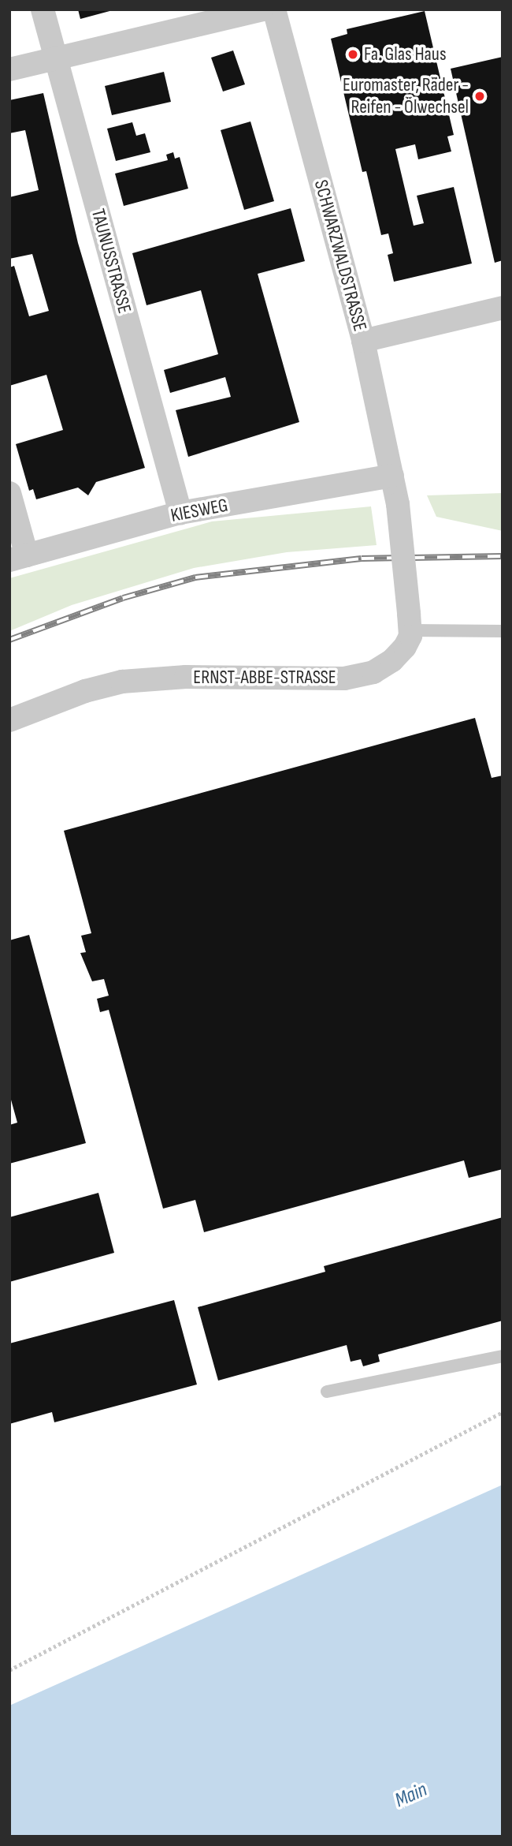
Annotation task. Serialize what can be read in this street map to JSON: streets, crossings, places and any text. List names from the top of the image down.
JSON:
{
  "streets": {
    "street": [
      "SCHWARZWALDSTRASSE",
      "TAUNUSSTRASSE",
      "KIESWEG",
      "ERNST-ABBE-STRASSE"
    ]
  },
  "crossings": [
    ["SCHWARZWALDSTRASSE", "KIESWEG"],
    ["SCHWARZWALDSTRASSE", "ERNST-ABBE-STRASSE"],
    ["TAUNUSSTRASSE", "KIESWEG"]
  ],
  "water": ["Main"],
  "places": ["Fa. Glas Haus", "Euromaster, Räder - Reifen - Ölwechsel"]
}
